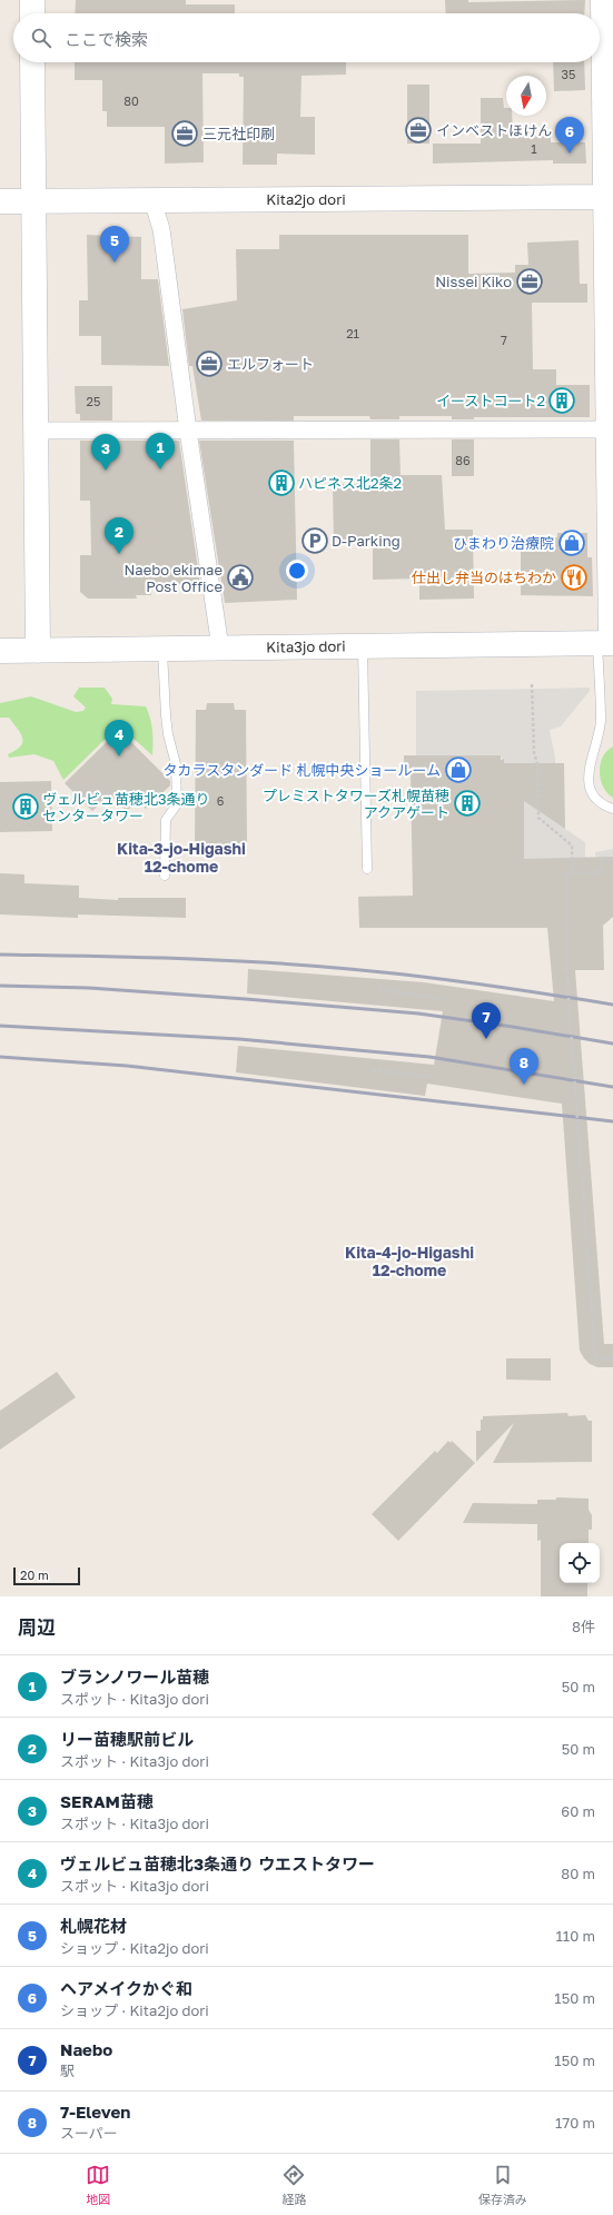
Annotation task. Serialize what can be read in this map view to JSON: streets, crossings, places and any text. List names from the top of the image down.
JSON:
{
  "streets": {
    "street": ["Kita2jo dori", "Kita3jo dori"]
  },
  "districts": ["Kita-3-jo-Higashi 12-chome", "Kita-4-jo-Higashi 12-chome"],
  "places": {
    "office": [
      "インベストほけん",
      "三元社印刷",
      "Nissei Kiko",
      "エルフォート"
    ],
    "building": [
      "イーストコート2",
      "ハピネス北2条2",
      "プレミストタワーズ札幌苗穂 アクアゲート",
      "ヴェルビュ苗穂北3条通り センタータワー"
    ],
    "parking": ["D-Parking"],
    "shop": ["ひまわり治療院", "タカラスタンダード 札幌中央ショールーム"],
    "public building": ["Naebo ekimae Post Office"],
    "restaurant": ["仕出し弁当のはちわか"]
  },
  "house_numbers": [
    "35",
    "80",
    "1",
    "21",
    "7",
    "25",
    "86",
    "6"
  ],
  "scale_bar": "20 m",
  "north": "bottom",
  "page": {
    "search": "ここで検索",
    "pins": [
      "6",
      "5",
      "1",
      "3",
      "2",
      "4",
      "7",
      "8"
    ],
    "scale": "20 m",
    "heading": ["周辺", "8件"],
    "list": [
      {
        "mark": "1",
        "name": "ブランノワール苗穂",
        "note": "スポット · Kita3jo dori",
        "value": "50 m"
      },
      {
        "mark": "2",
        "name": "リー苗穂駅前ビル",
        "note": "スポット · Kita3jo dori",
        "value": "50 m"
      },
      {
        "mark": "3",
        "name": "SERAM苗穂",
        "note": "スポット · Kita3jo dori",
        "value": "60 m"
      },
      {
        "mark": "4",
        "name": "ヴェルビュ苗穂北3条通り ウエストタワー",
        "note": "スポット · Kita3jo dori",
        "value": "80 m"
      },
      {
        "mark": "5",
        "name": "札幌花材",
        "note": "ショップ · Kita2jo dori",
        "value": "110 m"
      },
      {
        "mark": "6",
        "name": "ヘアメイクかぐ和",
        "note": "ショップ · Kita2jo dori",
        "value": "150 m"
      },
      {
        "mark": "7",
        "name": "Naebo",
        "note": "駅",
        "value": "150 m"
      },
      {
        "mark": "8",
        "name": "7-Eleven",
        "note": "スーパー",
        "value": "170 m"
      }
    ],
    "nav": ["地図", "経路", "保存済み"]
  }
}
